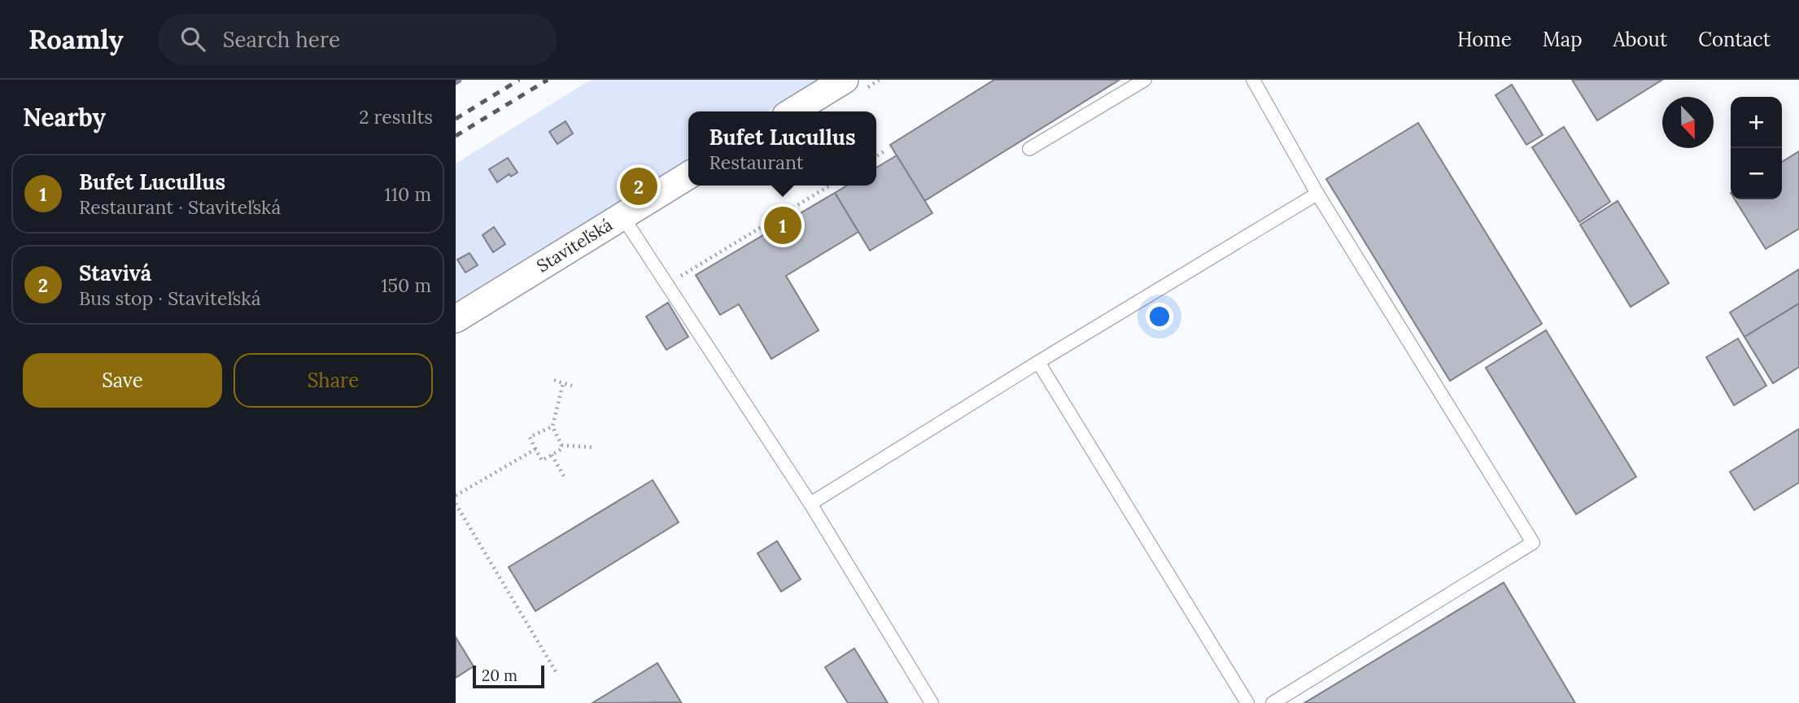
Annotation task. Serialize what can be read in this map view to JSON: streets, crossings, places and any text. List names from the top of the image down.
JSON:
{
  "streets": {
    "street": ["Staviteľská"]
  },
  "scale_bar": "20 m",
  "north": "bottom",
  "page": {
    "header": "Roamly",
    "search": "Search here",
    "nav": [
      "Home",
      "Map",
      "About",
      "Contact"
    ],
    "heading": ["Nearby", "2 results"],
    "map_buttons": ["+", "−"],
    "popup": ["Bufet Lucullus", "Restaurant"],
    "list": [
      {
        "mark": "1",
        "name": "Bufet Lucullus",
        "note": "Restaurant · Staviteľská",
        "value": "110 m"
      },
      {
        "mark": "2",
        "name": "Stavivá",
        "note": "Bus stop · Staviteľská",
        "value": "150 m"
      }
    ],
    "pins": ["2", "1"],
    "buttons": ["Save", "Share"],
    "scale": "20 m"
  }
}
